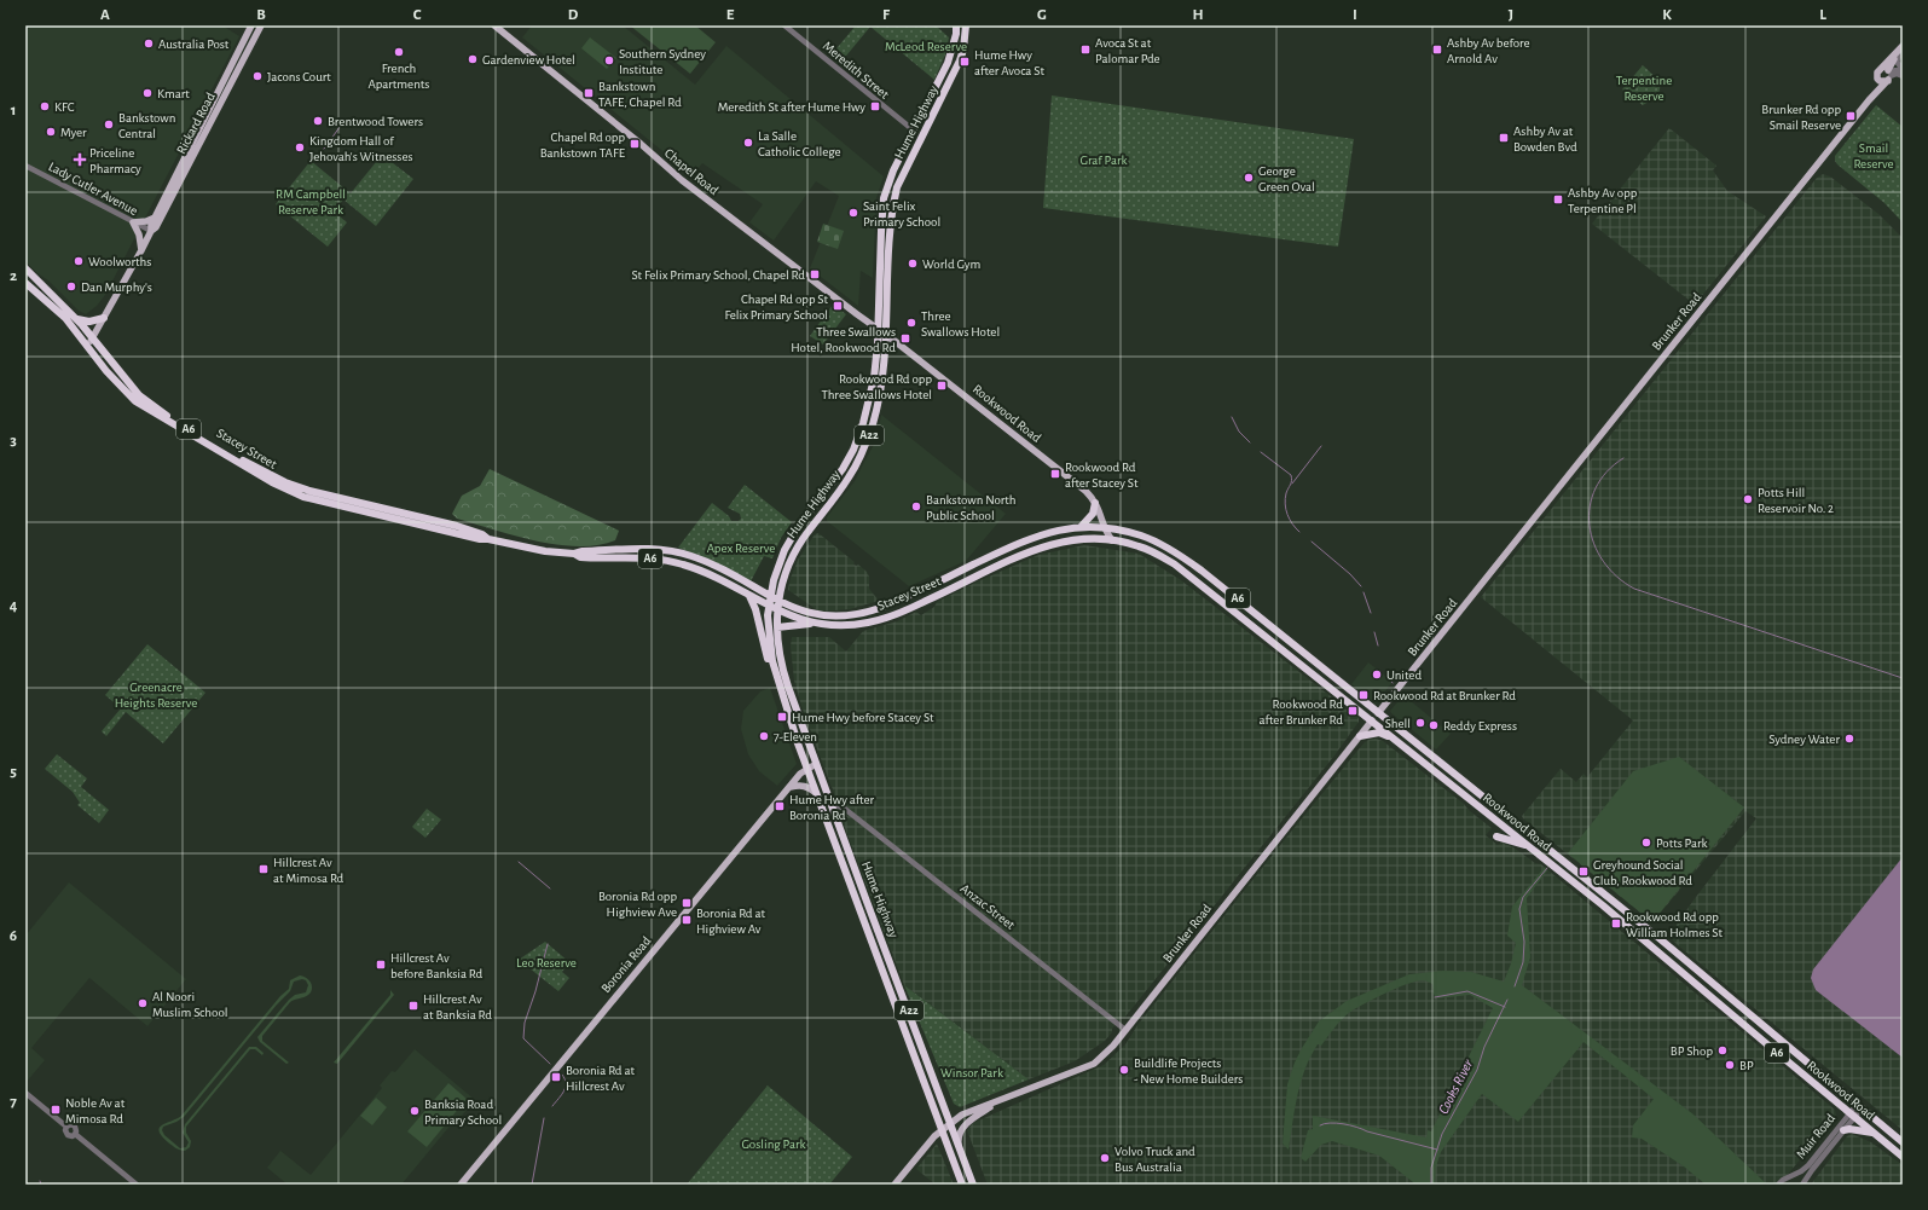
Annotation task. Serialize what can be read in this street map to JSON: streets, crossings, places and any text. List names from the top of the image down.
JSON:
{
  "streets": {
    "highway": [
      "Hume Highway",
      "Brunker Road",
      "Rookwood Road",
      "A6",
      "A22",
      "Stacey Street"
    ],
    "main road": ["Rickard Road", "Chapel Road", "Boronia Road"],
    "street": [
      "Meredith Street",
      "Lady Cutler Avenue",
      "Anzac Street",
      "Muir Road"
    ]
  },
  "crossings": [
    ["Meredith Street", "Hume Highway"],
    ["Hume Highway", "Chapel Road"],
    ["Hume Highway", "Brunker Road"],
    ["Hume Highway", "Rookwood Road"],
    ["Hume Highway", "Stacey Street"],
    ["Hume Highway", "Anzac Street"],
    ["Hume Highway", "Boronia Road"],
    ["Rickard Road", "Lady Cutler Avenue"],
    ["Rickard Road", "Stacey Street"],
    ["Chapel Road", "Rookwood Road"],
    ["Brunker Road", "Rookwood Road"],
    ["Brunker Road", "Anzac Street"],
    ["Rookwood Road", "Stacey Street"],
    ["Rookwood Road", "Muir Road"]
  ],
  "water": ["Cooks River"],
  "parks": [
    "McLeod Reserve",
    "Terpentine Reserve",
    "Smail Reserve",
    "Graf Park",
    "RM Campbell Reserve Park",
    "Apex Reserve",
    "Greenacre Heights Reserve",
    "Leo Reserve",
    "Winsor Park",
    "Gosling Park"
  ],
  "places": {
    "other": [
      "Australia Post",
      "French Apartments",
      "Gardenview Hotel",
      "Southern Sydney Institute",
      "Jacons Court",
      "Kmart",
      "KFC",
      "Brentwood Towers",
      "Bankstown Central",
      "Myer",
      "La Salle Catholic College",
      "Kingdom Hall of Jehovah's Witnesses",
      "George Green Oval",
      "Saint Felix Primary School",
      "Woolworths",
      "World Gym",
      "Dan Murphy's",
      "Three Swallows Hotel",
      "Potts Hill Reservoir No. 2",
      "Bankstown North Public School",
      "United",
      "Shell",
      "Reddy Express",
      "7-Eleven",
      "Sydney Water",
      "Potts Park",
      "Al Noori Muslim School",
      "BP Shop",
      "BP",
      "Buildlife Projects - New Home Builders",
      "Banksia Road Primary School",
      "Volvo Truck and Bus Australia"
    ],
    "transit": [
      "Avoca St at Palomar Pde",
      "Ashby Av before Arnold Av",
      "Hume Hwy after Avoca St",
      "Bankstown TAFE, Chapel Rd",
      "Meredith St after Hume Hwy",
      "Brunker Rd opp Smail Reserve",
      "Ashby Av at Bowden Bvd",
      "Chapel Rd opp Bankstown TAFE",
      "Ashby Av opp Terpentine Pl",
      "St Felix Primary School, Chapel Rd",
      "Chapel Rd opp St Felix Primary School",
      "Three Swallows Hotel, Rookwood Rd",
      "Rookwood Rd opp Three Swallows Hotel",
      "Rookwood Rd after Stacey St",
      "Rookwood Rd at Brunker Rd",
      "Rookwood Rd after Brunker Rd",
      "Hume Hwy before Stacey St",
      "Hume Hwy after Boronia Rd",
      "Hillcrest Av at Mimosa Rd",
      "Greyhound Social Club, Rookwood Rd",
      "Boronia Rd opp Highview Ave",
      "Boronia Rd at Highview Av",
      "Rookwood Rd opp William Holmes St",
      "Hillcrest Av before Banksia Rd",
      "Hillcrest Av at Banksia Rd",
      "Boronia Rd at Hillcrest Av",
      "Noble Av at Mimosa Rd"
    ],
    "health": ["Priceline Pharmacy"]
  },
  "grid": {
    "columns": [
      "A",
      "B",
      "C",
      "D",
      "E",
      "F",
      "G",
      "H",
      "I",
      "J",
      "K",
      "L"
    ],
    "rows": [
      "1",
      "2",
      "3",
      "4",
      "5",
      "6",
      "7"
    ]
  }
}
